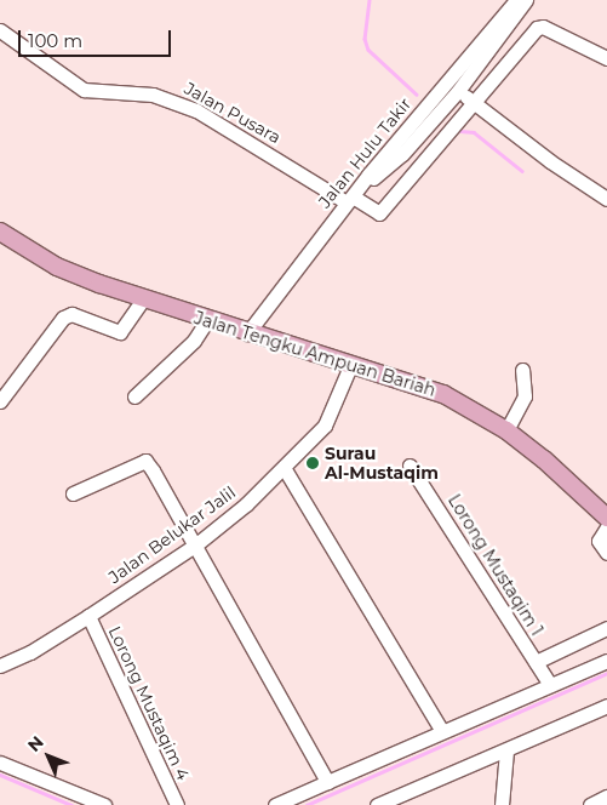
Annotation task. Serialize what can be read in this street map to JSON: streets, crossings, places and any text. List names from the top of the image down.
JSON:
{
  "streets": {
    "main road": ["Jalan Tengku Ampuan Bariah"],
    "street": [
      "Jalan Pusara",
      "Jalan Hulu Takir",
      "Jalan Belukar Jalil",
      "Lorong Mustaqim 1",
      "Lorong Mustaqim 4"
    ]
  },
  "crossings": [
    ["Jalan Pusara", "Jalan Hulu Takir"],
    ["Jalan Hulu Takir", "Jalan Tengku Ampuan Bariah"],
    ["Jalan Tengku Ampuan Bariah", "Jalan Belukar Jalil"],
    ["Jalan Belukar Jalil", "Lorong Mustaqim 4"]
  ],
  "places": ["Surau Al-Mustaqim"],
  "scale_bar": "100 m",
  "north": "top left"
}
